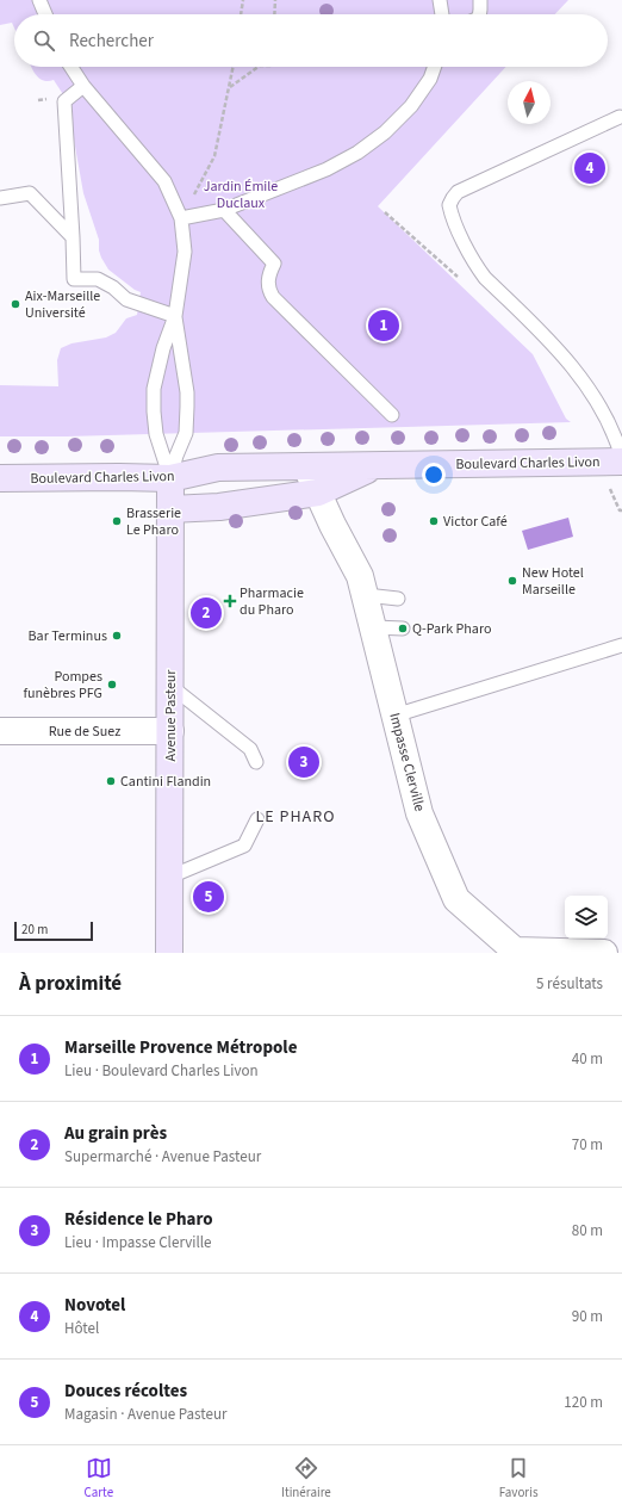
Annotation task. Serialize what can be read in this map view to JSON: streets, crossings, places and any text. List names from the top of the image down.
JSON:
{
  "streets": {
    "main road": ["Boulevard Charles Livon", "Avenue Pasteur"],
    "street": ["Rue de Suez", "Impasse Clerville"]
  },
  "crossings": [
    ["Boulevard Charles Livon", "Avenue Pasteur"],
    ["Boulevard Charles Livon", "Impasse Clerville"],
    ["Avenue Pasteur", "Rue de Suez"]
  ],
  "districts": ["LE PHARO"],
  "parks": ["Jardin Émile Duclaux"],
  "places": {
    "other": [
      "Aix-Marseille Université",
      "Brasserie Le Pharo",
      "Victor Café",
      "New Hotel Marseille",
      "Q-Park Pharo",
      "Bar Terminus",
      "Pompes funèbres PFG",
      "Cantini Flandin"
    ],
    "health": ["Pharmacie du Pharo"]
  },
  "scale_bar": "20 m",
  "north": "top",
  "page": {
    "search": "Rechercher",
    "pins": [
      "4",
      "1",
      "2",
      "3",
      "5"
    ],
    "scale": "20 m",
    "heading": ["À proximité", "5 résultats"],
    "list": [
      {
        "mark": "1",
        "name": "Marseille Provence Métropole",
        "note": "Lieu · Boulevard Charles Livon",
        "value": "40 m"
      },
      {
        "mark": "2",
        "name": "Au grain près",
        "note": "Supermarché · Avenue Pasteur",
        "value": "70 m"
      },
      {
        "mark": "3",
        "name": "Résidence le Pharo",
        "note": "Lieu · Impasse Clerville",
        "value": "80 m"
      },
      {
        "mark": "4",
        "name": "Novotel",
        "note": "Hôtel",
        "value": "90 m"
      },
      {
        "mark": "5",
        "name": "Douces récoltes",
        "note": "Magasin · Avenue Pasteur",
        "value": "120 m"
      }
    ],
    "nav": ["Carte", "Itinéraire", "Favoris"]
  }
}
